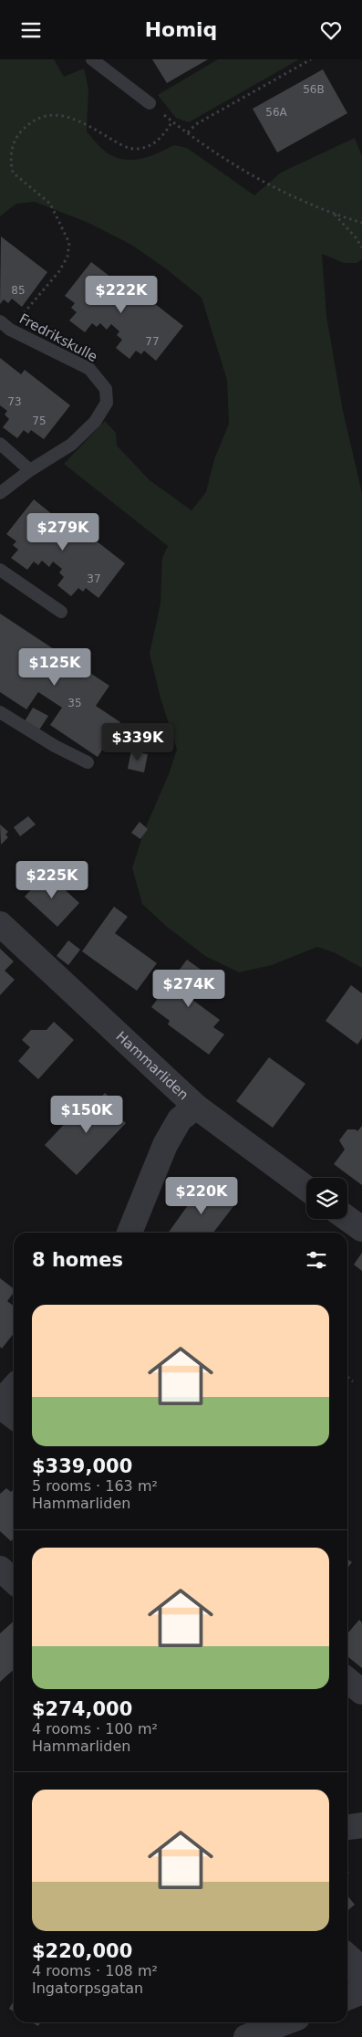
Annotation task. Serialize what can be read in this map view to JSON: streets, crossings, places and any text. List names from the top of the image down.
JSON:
{
  "streets": {
    "street": ["Hammarliden"],
    "lane": ["Fredrikskulle"]
  },
  "house_numbers": [
    "56B",
    "56A",
    "85",
    "77",
    "73",
    "75",
    "37",
    "35"
  ],
  "page": {
    "header": "Homiq",
    "price": [
      "$222K",
      "$279K",
      "$125K",
      "$339K",
      "$225K",
      "$274K",
      "$150K",
      "$220K"
    ],
    "heading": "8 homes",
    "list": [
      {
        "name": "$339,000",
        "note": "5 rooms · 163 m² · Hammarliden"
      },
      {
        "name": "$274,000",
        "note": "4 rooms · 100 m² · Hammarliden"
      },
      {
        "name": "$220,000",
        "note": "4 rooms · 108 m² · Ingatorpsgatan"
      }
    ]
  }
}
